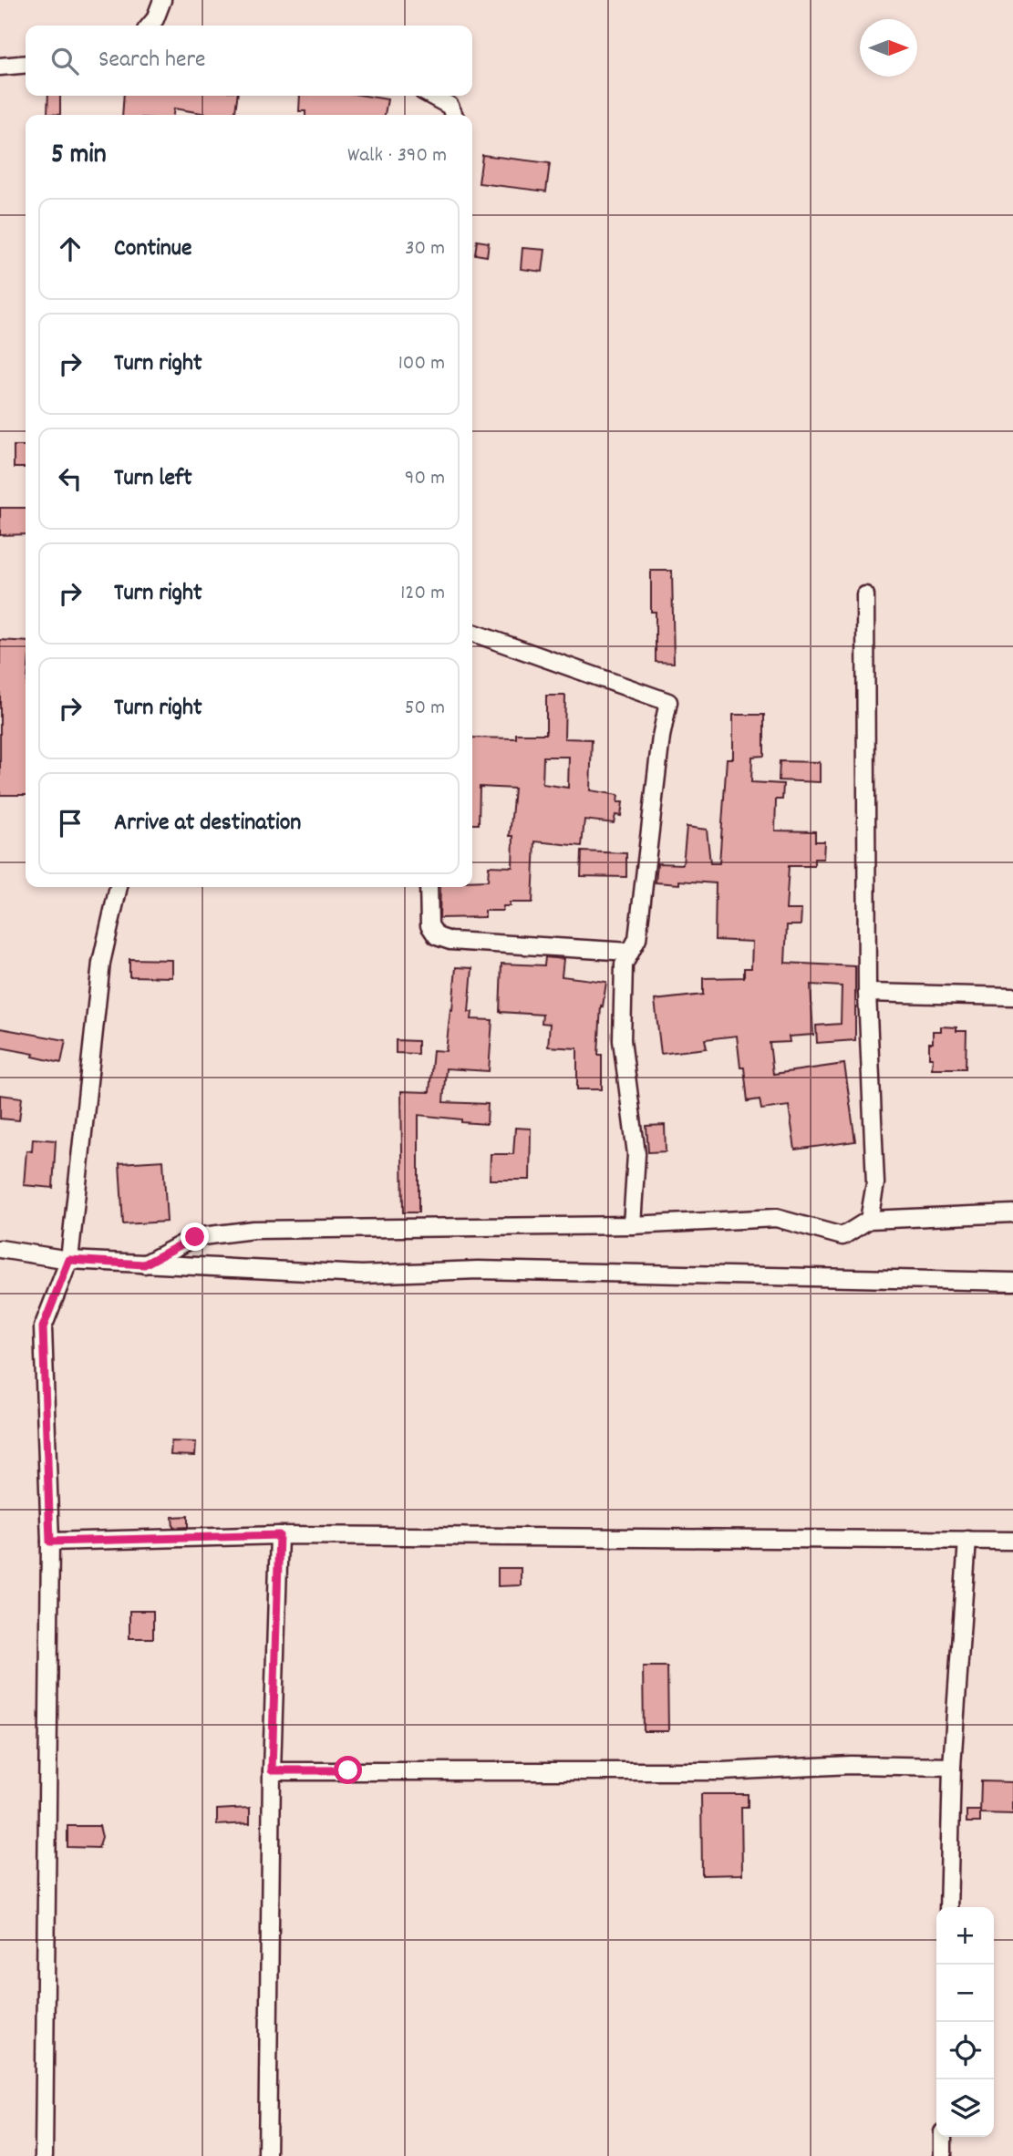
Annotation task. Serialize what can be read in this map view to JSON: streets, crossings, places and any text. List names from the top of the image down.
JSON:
{
  "north": "right",
  "page": {
    "search": "Search here",
    "heading": ["5 min", "Walk · 390 m"],
    "list": [
      ["Continue", "30 m"],
      ["Turn right", "100 m"],
      ["Turn left", "90 m"],
      ["Turn right", "120 m"],
      ["Turn right", "50 m"],
      "Arrive at destination"
    ],
    "map_buttons": ["+", "−"]
  }
}
